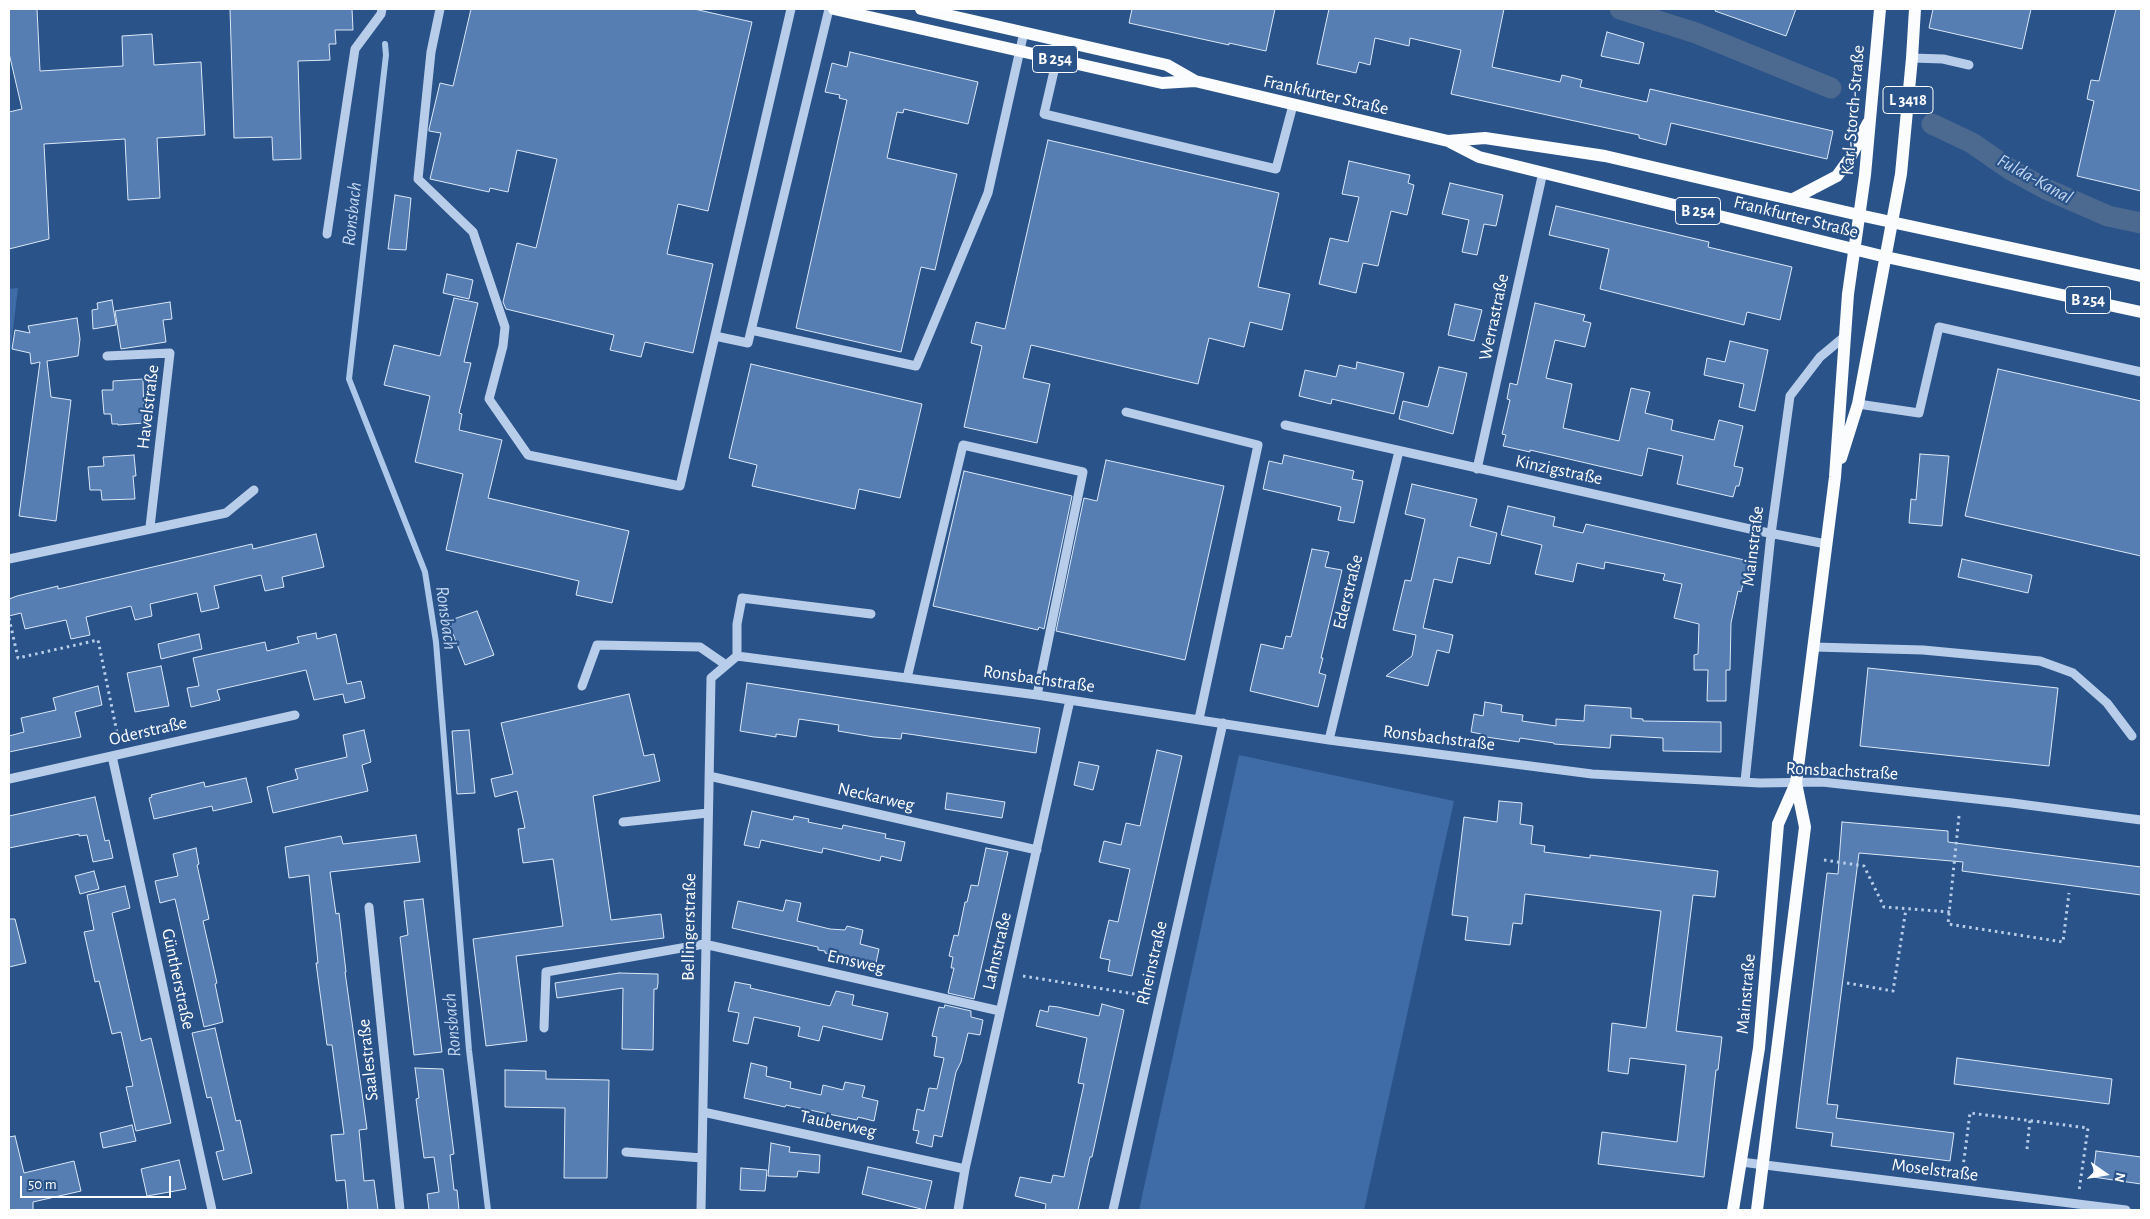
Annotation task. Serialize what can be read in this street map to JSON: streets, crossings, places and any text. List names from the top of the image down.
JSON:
{
  "streets": {
    "main road": [
      "B 254",
      "Frankfurter Straße",
      "L 3418",
      "Karl-Storch-Straße",
      "Mainstraße"
    ],
    "street": [
      "Werrastraße",
      "Havelstraße",
      "Kinzigstraße",
      "Ederstraße",
      "Ronsbachstraße",
      "Oderstraße",
      "Neckarweg",
      "Bellingerstraße",
      "Lahnstraße",
      "Emsweg",
      "Rheinstraße",
      "Güntherstraße",
      "Saalestraße",
      "Tauberweg",
      "Moselstraße"
    ]
  },
  "crossings": [
    ["Frankfurter Straße", "L 3418"],
    ["Frankfurter Straße", "Karl-Storch-Straße"],
    ["Frankfurter Straße", "Werrastraße"],
    ["Frankfurter Straße", "Mainstraße"],
    ["L 3418", "Mainstraße"],
    ["Karl-Storch-Straße", "Mainstraße"],
    ["Werrastraße", "Kinzigstraße"],
    ["Kinzigstraße", "Mainstraße"],
    ["Kinzigstraße", "Ederstraße"],
    ["Mainstraße", "Ronsbachstraße"],
    ["Mainstraße", "Moselstraße"],
    ["Ederstraße", "Ronsbachstraße"],
    ["Ronsbachstraße", "Bellingerstraße"],
    ["Ronsbachstraße", "Lahnstraße"],
    ["Ronsbachstraße", "Rheinstraße"],
    ["Oderstraße", "Güntherstraße"],
    ["Neckarweg", "Bellingerstraße"],
    ["Neckarweg", "Lahnstraße"],
    ["Bellingerstraße", "Emsweg"],
    ["Bellingerstraße", "Tauberweg"],
    ["Lahnstraße", "Emsweg"],
    ["Lahnstraße", "Tauberweg"]
  ],
  "water": ["Fulda-Kanal", "Ronsbach"],
  "scale_bar": "50 m",
  "north": "right"
}
